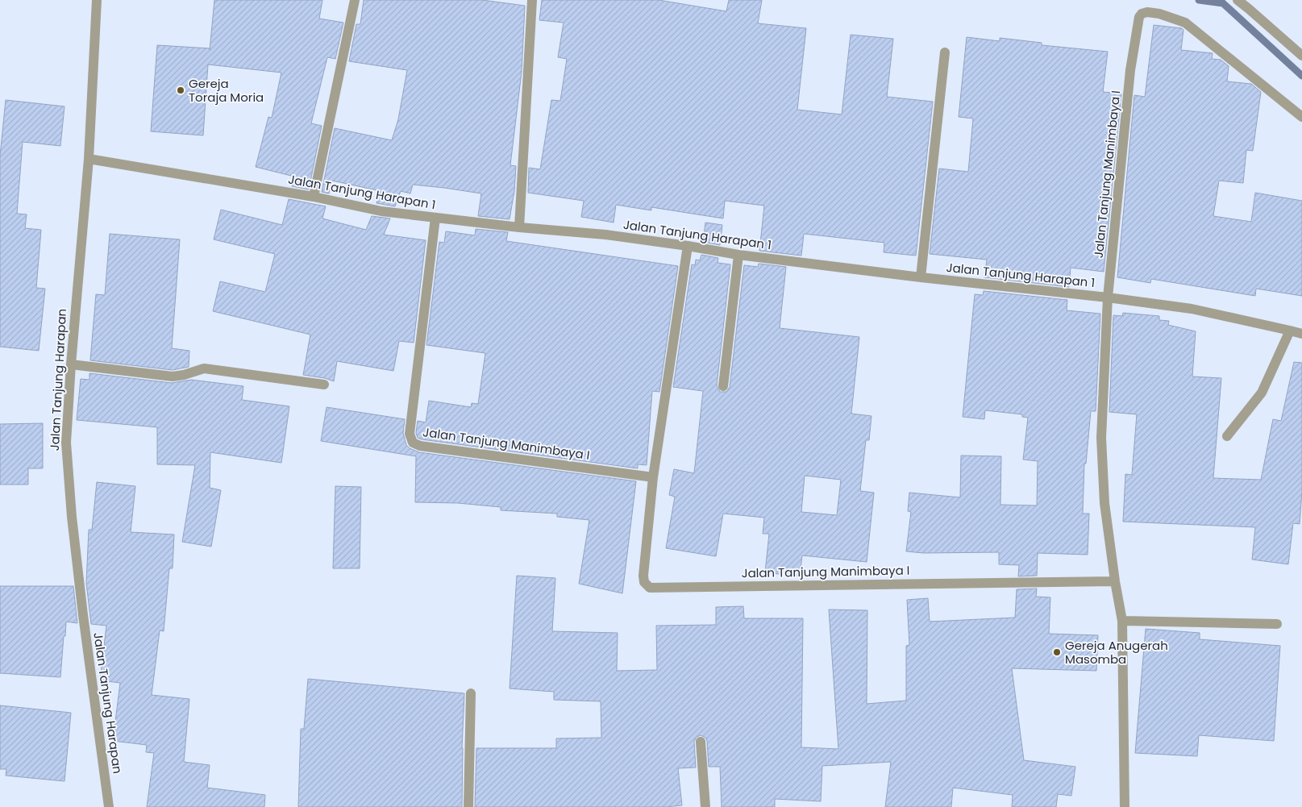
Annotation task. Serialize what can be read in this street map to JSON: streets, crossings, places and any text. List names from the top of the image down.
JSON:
{
  "streets": {
    "street": ["Jalan Tanjung Manimbaya I", "Jalan Tanjung Harapan 1", "Jalan Tanjung Harapan"]
  },
  "crossings": [
    ["Jalan Tanjung Manimbaya I", "Jalan Tanjung Harapan 1"],
    ["Jalan Tanjung Harapan 1", "Jalan Tanjung Harapan"]
  ],
  "places": ["Gereja Toraja Moria", "Gereja Anugerah Masomba"]
}
